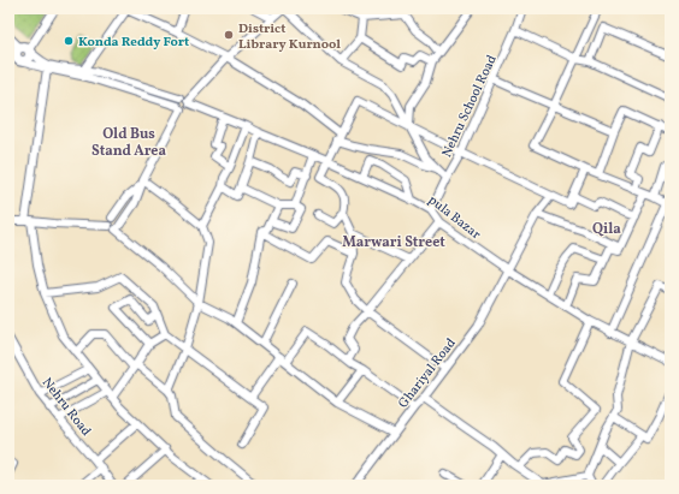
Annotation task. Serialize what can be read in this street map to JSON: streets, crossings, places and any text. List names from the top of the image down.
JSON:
{
  "streets": {
    "street": [
      "Nehru School Road",
      "pula Bazar",
      "Ghariyal Road",
      "Nehru Road"
    ]
  },
  "crossings": [
    ["Nehru School Road", "pula Bazar"],
    ["pula Bazar", "Ghariyal Road"]
  ],
  "districts": ["Old Bus Stand Area", "Qila", "Marwari Street"],
  "places": ["District Library Kurnool", "Konda Reddy Fort"]
}
